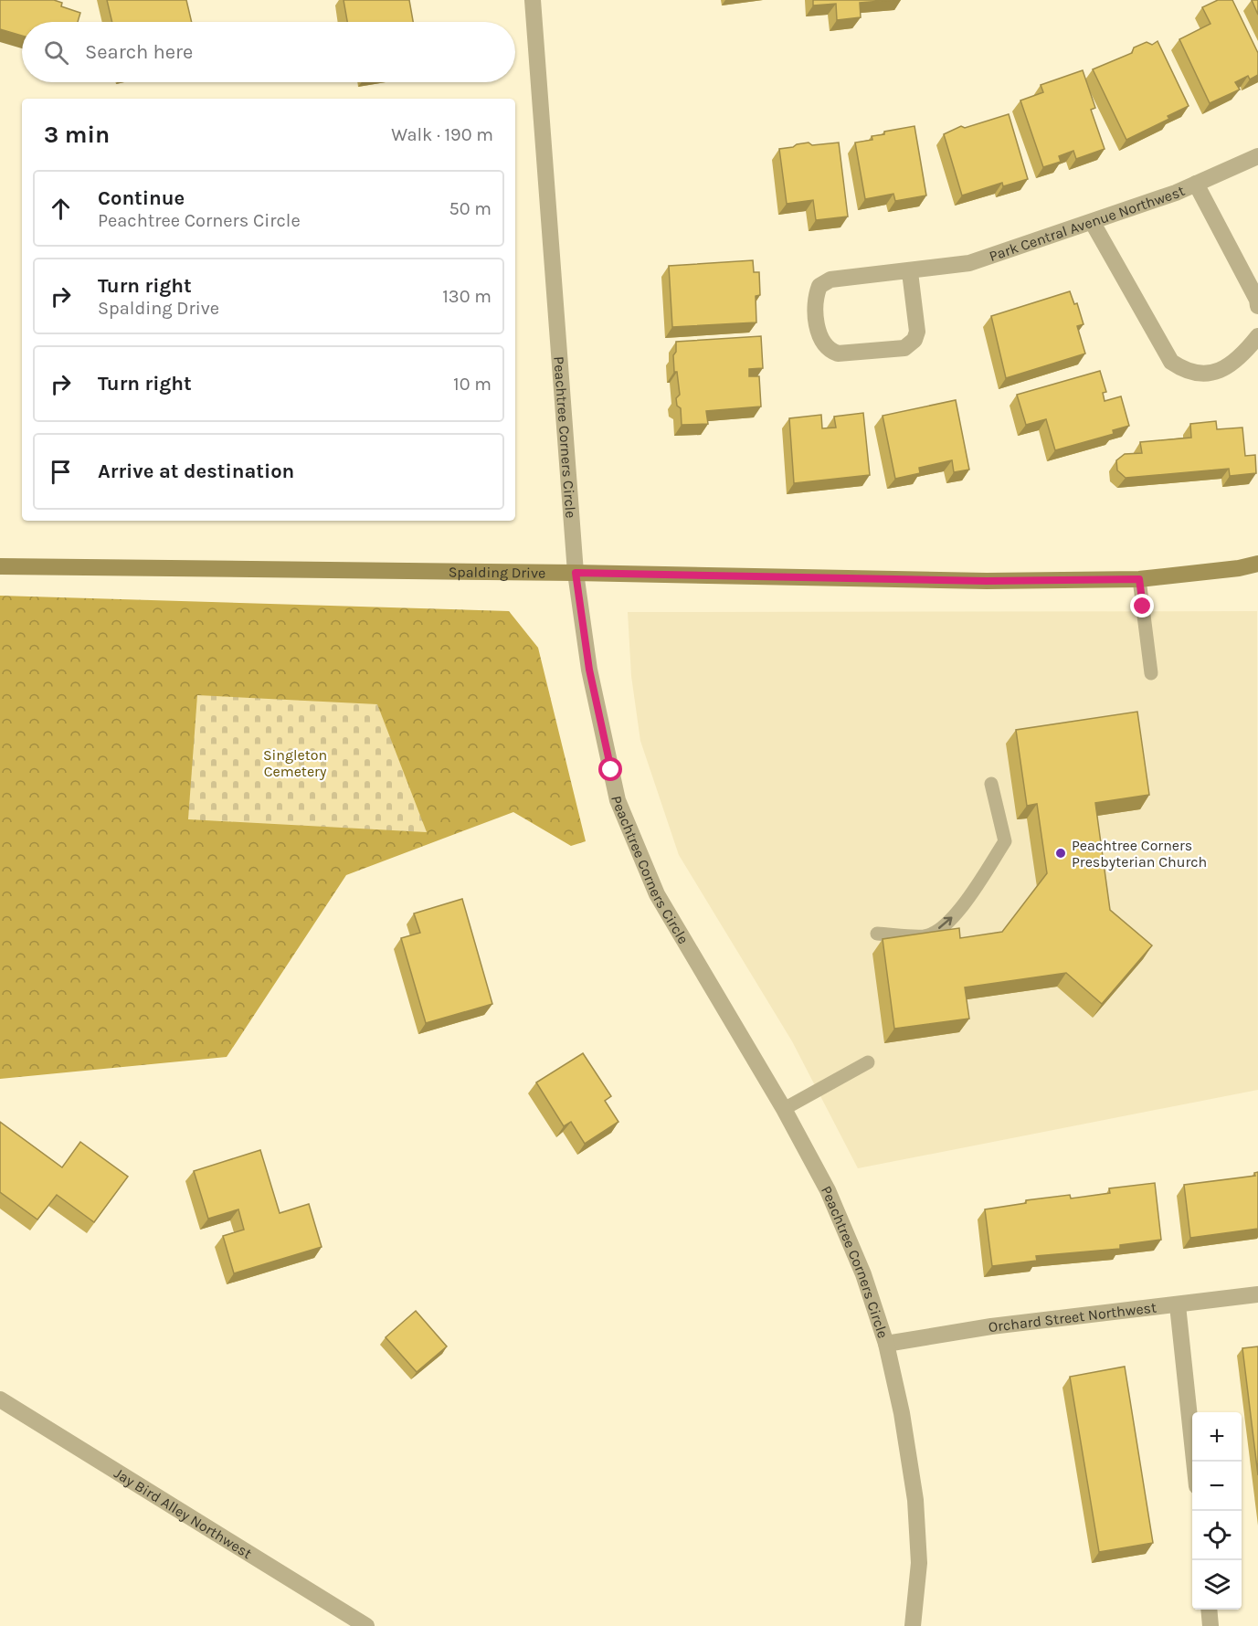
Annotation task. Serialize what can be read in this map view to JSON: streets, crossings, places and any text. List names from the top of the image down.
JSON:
{
  "streets": {
    "main road": ["Spalding Drive"],
    "street": [
      "Park Central Avenue Northwest",
      "Peachtree Corners Circle",
      "Orchard Street Northwest",
      "Jay Bird Alley Northwest"
    ]
  },
  "crossings": [
    ["Peachtree Corners Circle", "Spalding Drive"],
    ["Peachtree Corners Circle", "Orchard Street Northwest"]
  ],
  "parks": ["Singleton Cemetery"],
  "places": ["Peachtree Corners Presbyterian Church"],
  "page": {
    "search": "Search here",
    "heading": ["3 min", "Walk · 190 m"],
    "list": [
      ["Continue", "Peachtree Corners Circle", "50 m"],
      ["Turn right", "Spalding Drive", "130 m"],
      ["Turn right", "10 m"],
      "Arrive at destination"
    ],
    "map_buttons": ["+", "−"]
  }
}
